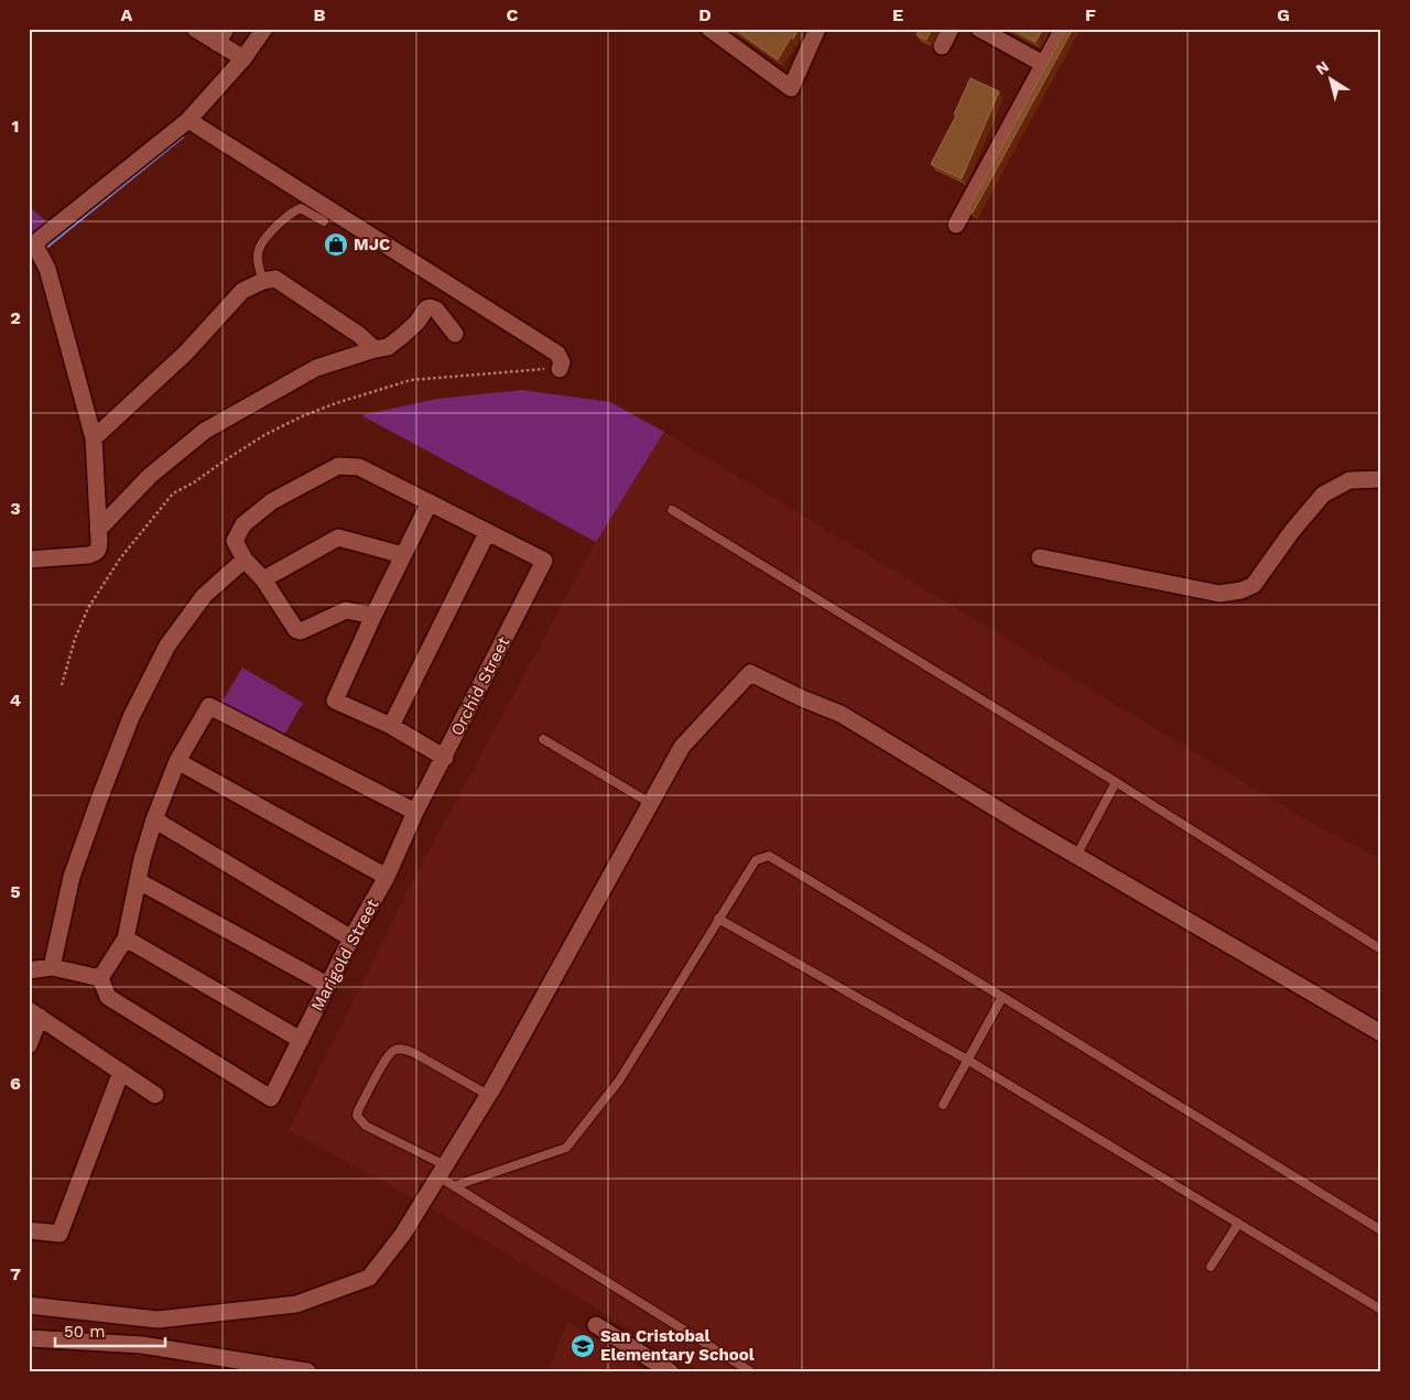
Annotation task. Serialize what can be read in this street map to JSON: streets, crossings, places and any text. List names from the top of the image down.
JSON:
{
  "streets": {
    "street": ["Orchid Street", "Marigold Street"]
  },
  "crossings": [
    ["Orchid Street", "Marigold Street"]
  ],
  "places": {
    "shop": ["MJC"],
    "school or university": ["San Cristobal Elementary School"]
  },
  "scale_bar": "50 m",
  "north": "top left",
  "grid": {
    "columns": [
      "A",
      "B",
      "C",
      "D",
      "E",
      "F",
      "G"
    ],
    "rows": [
      "1",
      "2",
      "3",
      "4",
      "5",
      "6",
      "7"
    ]
  }
}
